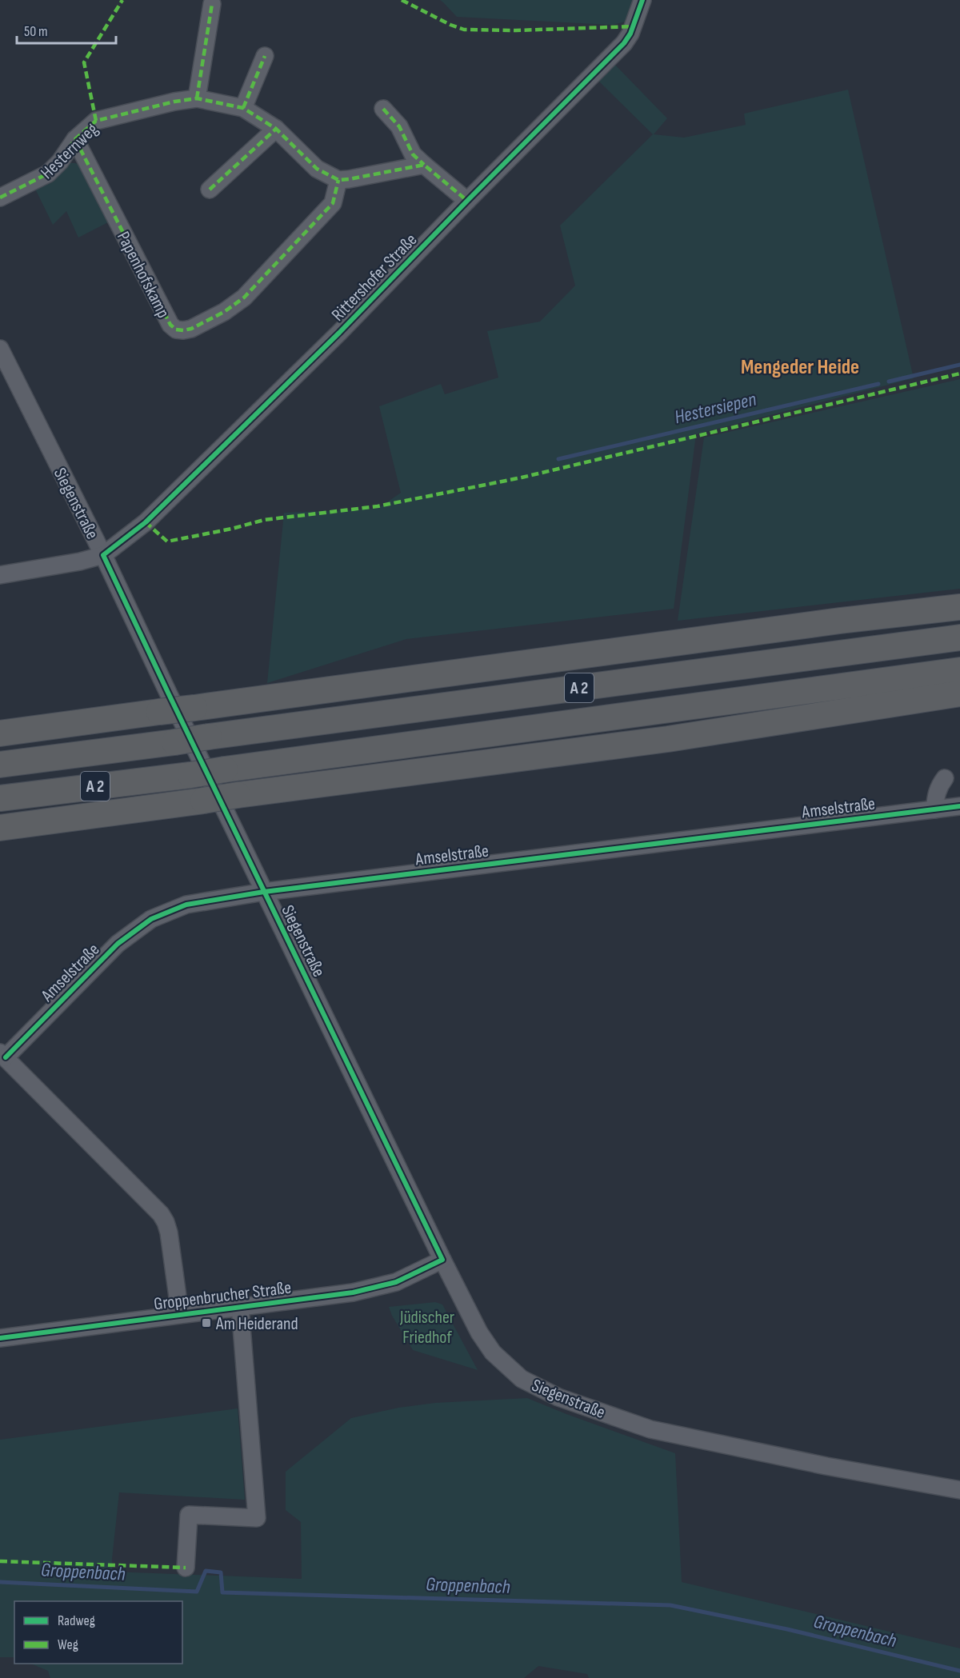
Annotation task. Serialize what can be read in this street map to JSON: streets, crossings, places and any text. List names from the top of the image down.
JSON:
{
  "streets": {
    "highway": ["A 2"],
    "street": [
      "Hesternweg",
      "Papenhofskamp",
      "Rittershofer Straße",
      "Siegenstraße",
      "Amselstraße",
      "Groppenbrucher Straße"
    ]
  },
  "crossings": [
    ["Hesternweg", "Papenhofskamp"],
    ["Rittershofer Straße", "Siegenstraße"],
    ["Siegenstraße", "Amselstraße"],
    ["Siegenstraße", "Groppenbrucher Straße"]
  ],
  "districts": ["Mengeder Heide"],
  "water": ["Hestersiepen", "Groppenbach"],
  "parks": ["Jüdischer Friedhof"],
  "places": {
    "transit": ["Am Heiderand"]
  },
  "legend": ["Radweg", "Weg"],
  "scale_bar": "50 m"
}
